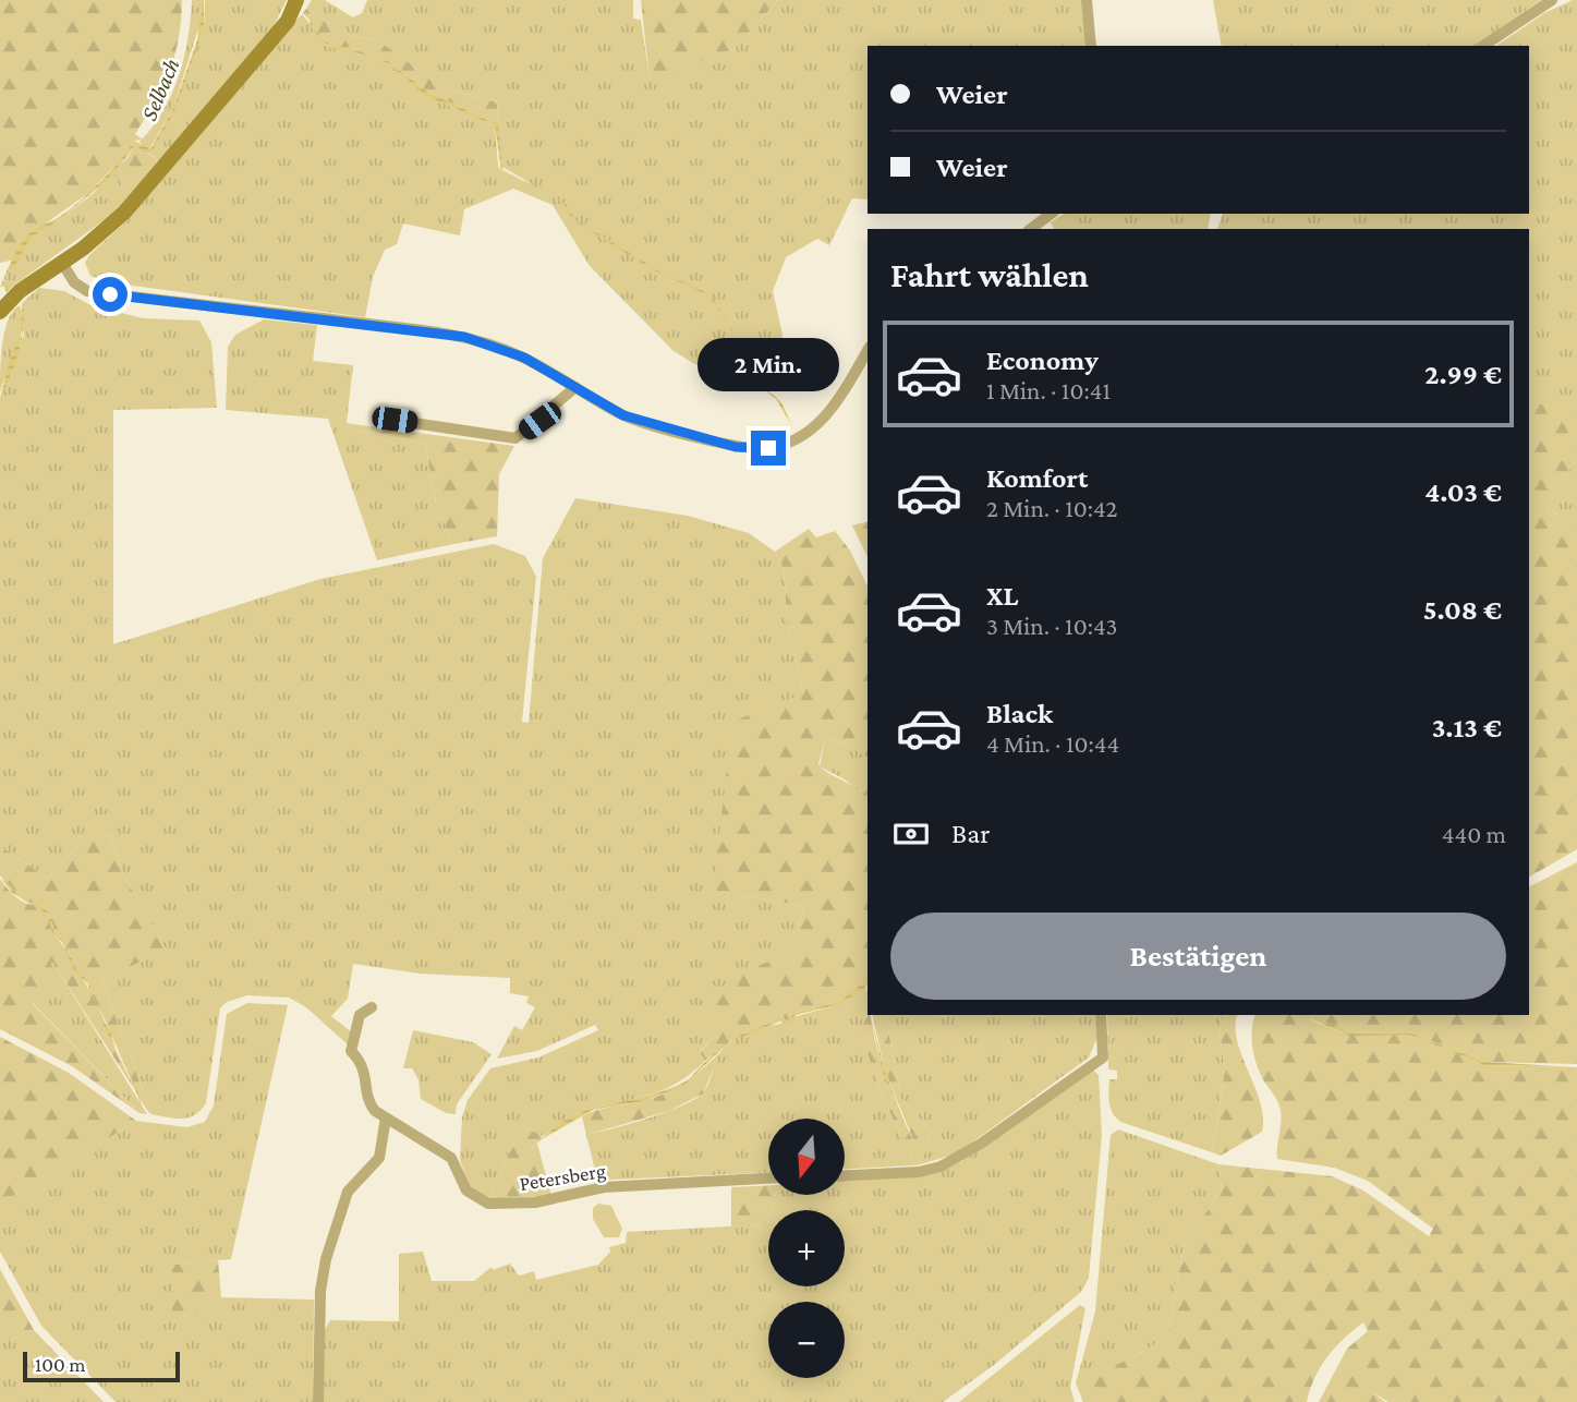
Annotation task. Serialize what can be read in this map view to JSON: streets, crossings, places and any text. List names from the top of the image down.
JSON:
{
  "streets": {
    "street": ["Petersberg"]
  },
  "water": ["Selbach"],
  "scale_bar": "100 m",
  "north": "bottom",
  "page": {
    "banner": ["Weier", "Weier"],
    "heading": "Fahrt wählen",
    "list": [
      {
        "name": "Economy",
        "note": "1 Min. · 10:41",
        "value": "2.99 €"
      },
      {
        "name": "Komfort",
        "note": "2 Min. · 10:42",
        "value": "4.03 €"
      },
      {
        "name": "XL",
        "note": "3 Min. · 10:43",
        "value": "5.08 €"
      },
      {
        "name": "Black",
        "note": "4 Min. · 10:44",
        "value": "3.13 €"
      }
    ],
    "bubble": "2 Min.",
    "pay": ["Bar", "440 m"],
    "buttons": "Bestätigen",
    "map_buttons": ["+", "−"],
    "scale": "100 m"
  }
}
